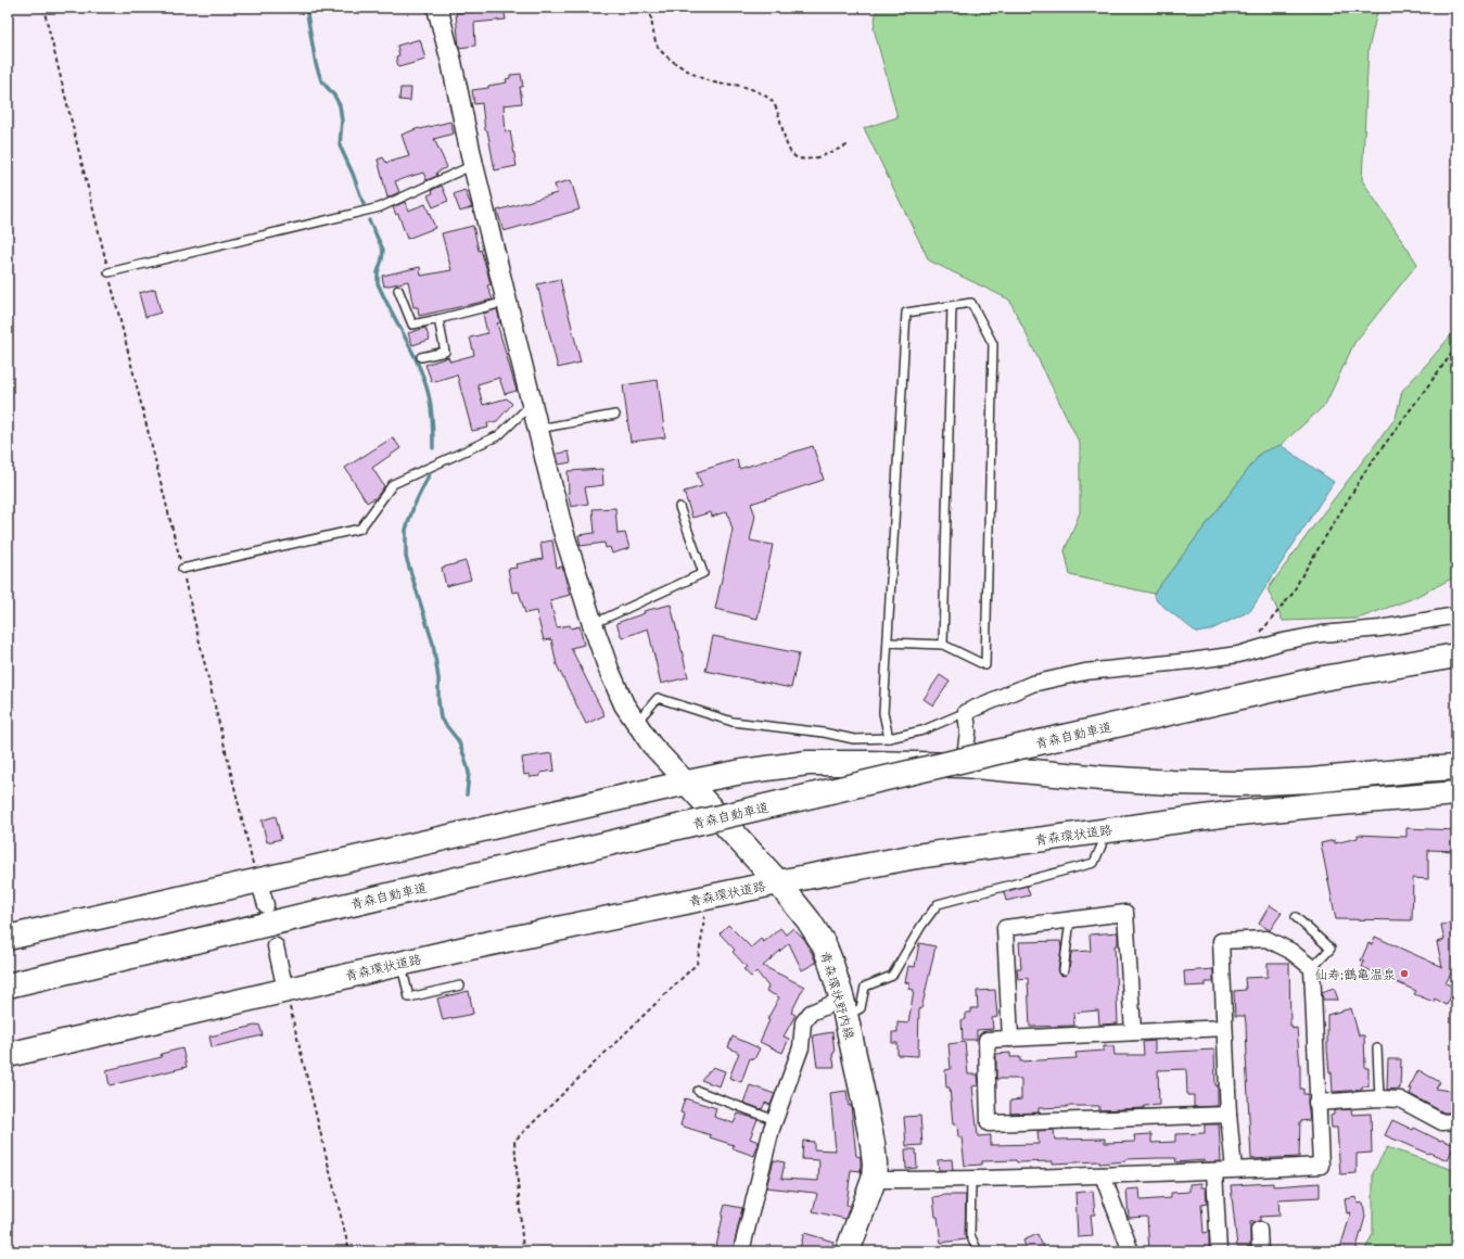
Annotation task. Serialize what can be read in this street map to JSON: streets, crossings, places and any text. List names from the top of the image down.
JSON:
{
  "streets": {
    "main road": ["青森自動車道", "青森環状道路", "青森環状野内線"]
  },
  "crossings": [
    ["青森環状道路", "青森環状野内線"]
  ],
  "places": ["仙寿;鶴亀温泉"]
}
